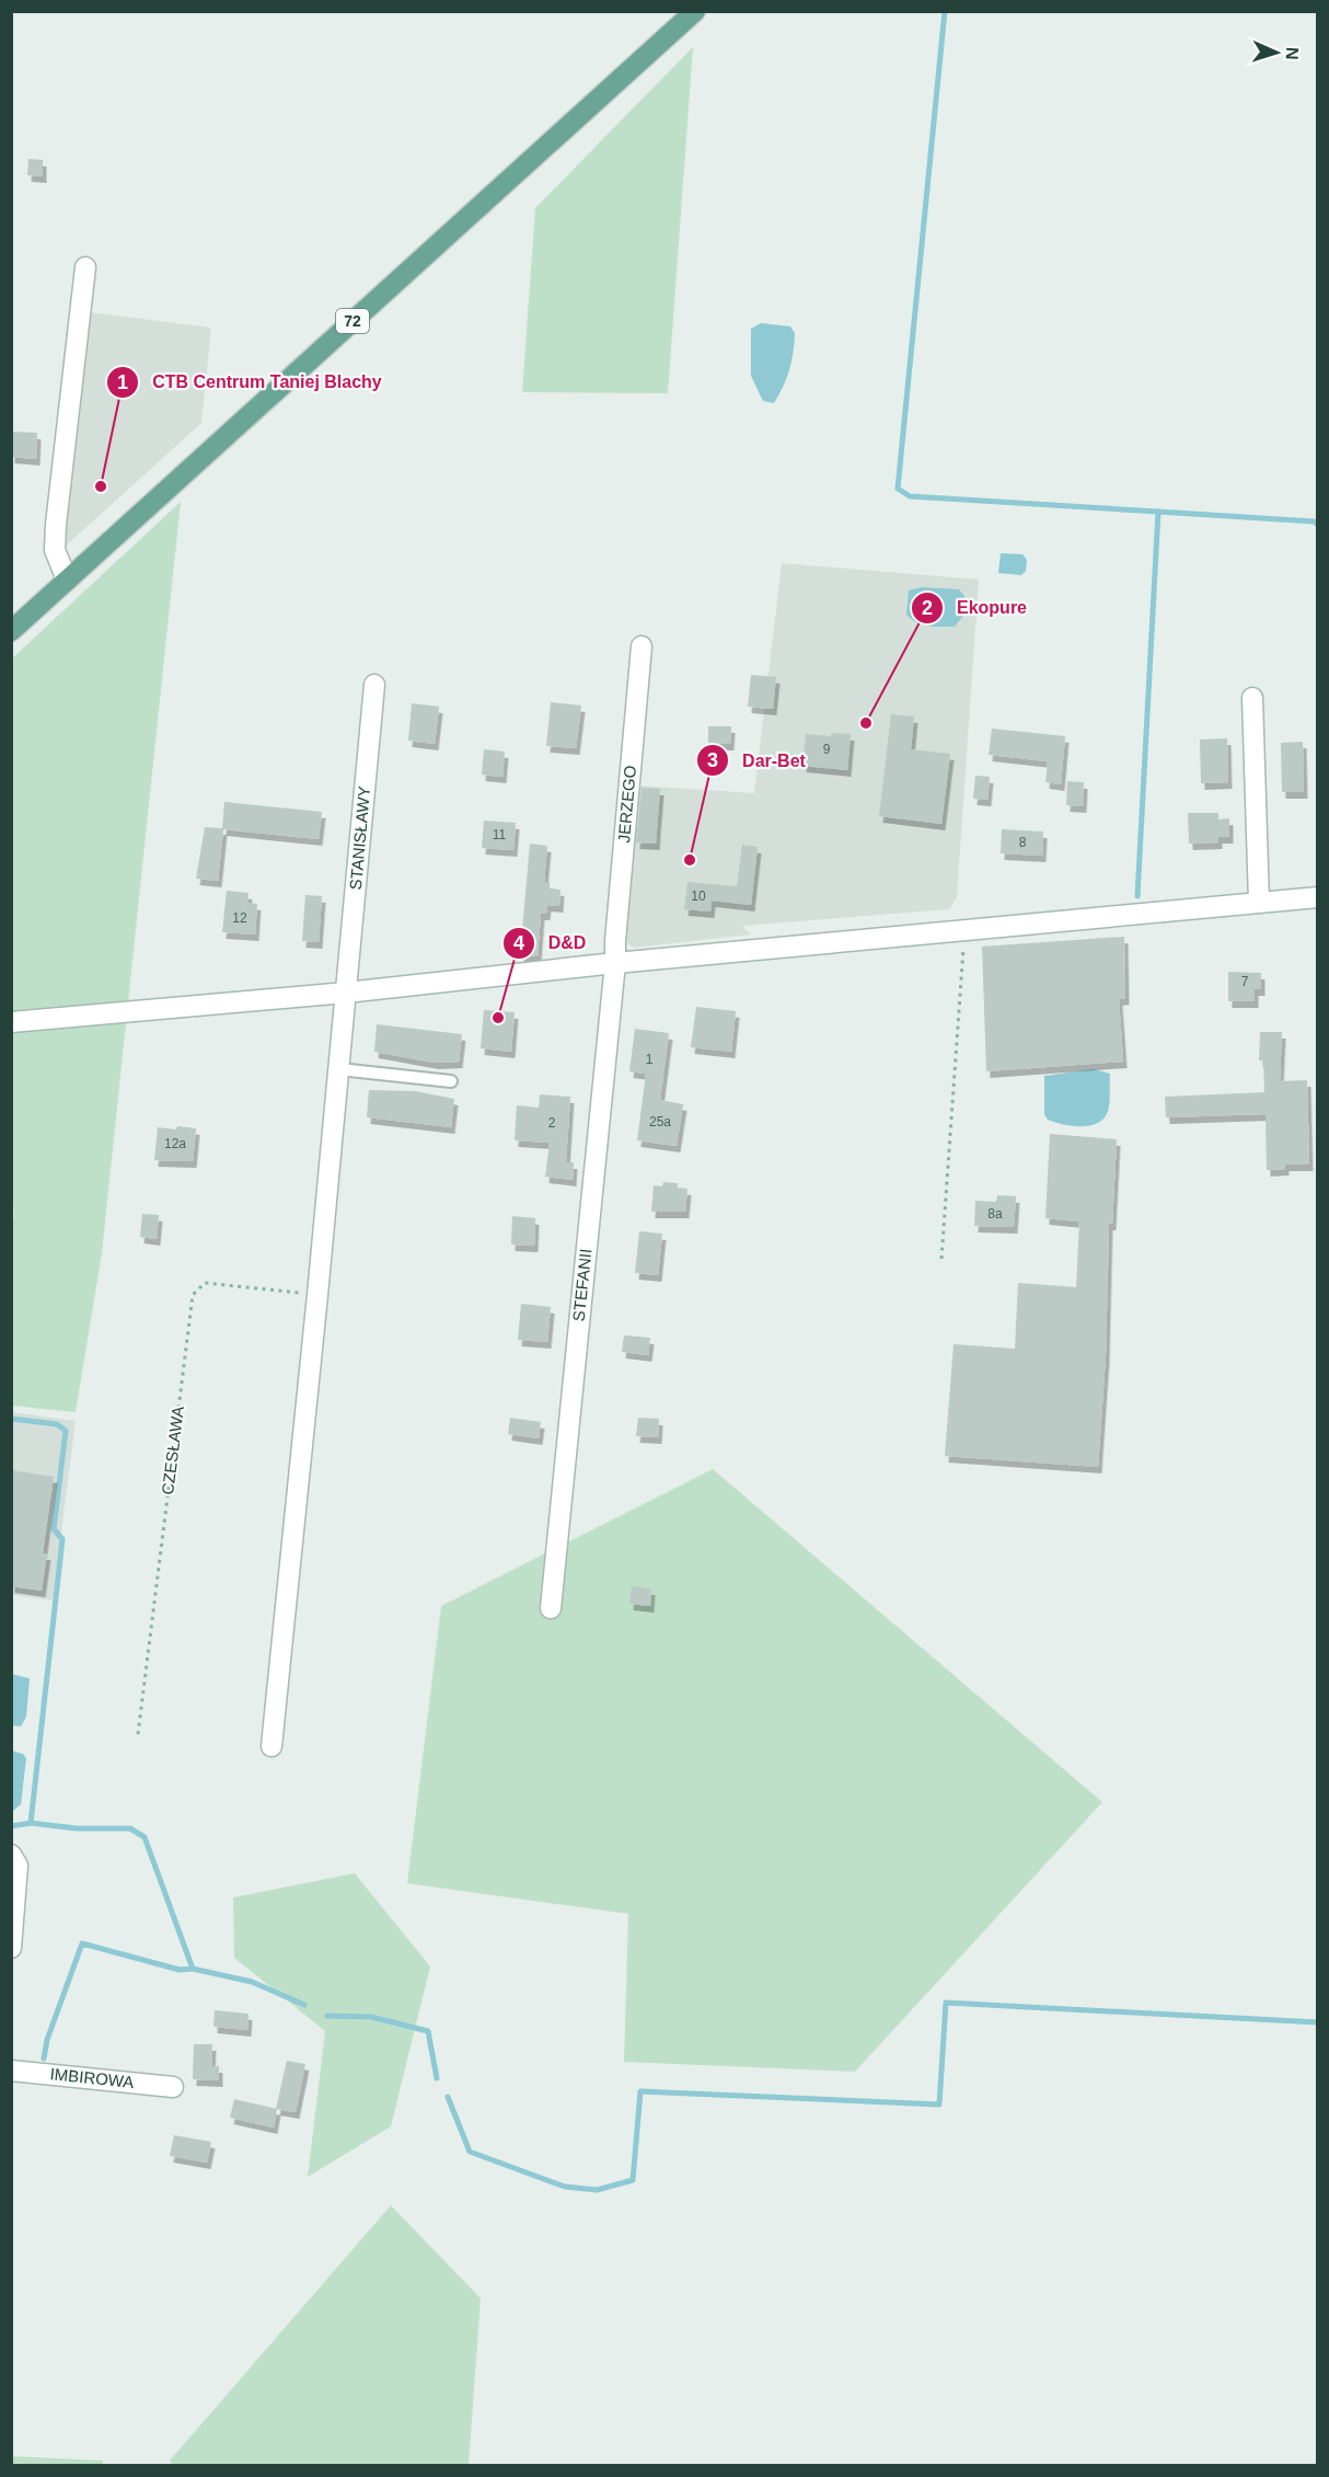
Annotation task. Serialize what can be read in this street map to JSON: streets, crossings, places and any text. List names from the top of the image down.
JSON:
{
  "streets": {
    "main road": ["72"],
    "street": [
      "JERZEGO",
      "STANISŁAWY",
      "STEFANII",
      "IMBIROWA"
    ],
    "path": ["CZESŁAWA"]
  },
  "crossings": [
    ["JERZEGO", "STEFANII"]
  ],
  "places": [
    "CTB Centrum Taniej Blachy",
    "Ekopure",
    "Dar-Bet",
    "D&D"
  ],
  "house_numbers": [
    "9",
    "11",
    "8",
    "10",
    "12",
    "7",
    "1",
    "25a",
    "2",
    "12a",
    "8a"
  ],
  "north": "right"
}
